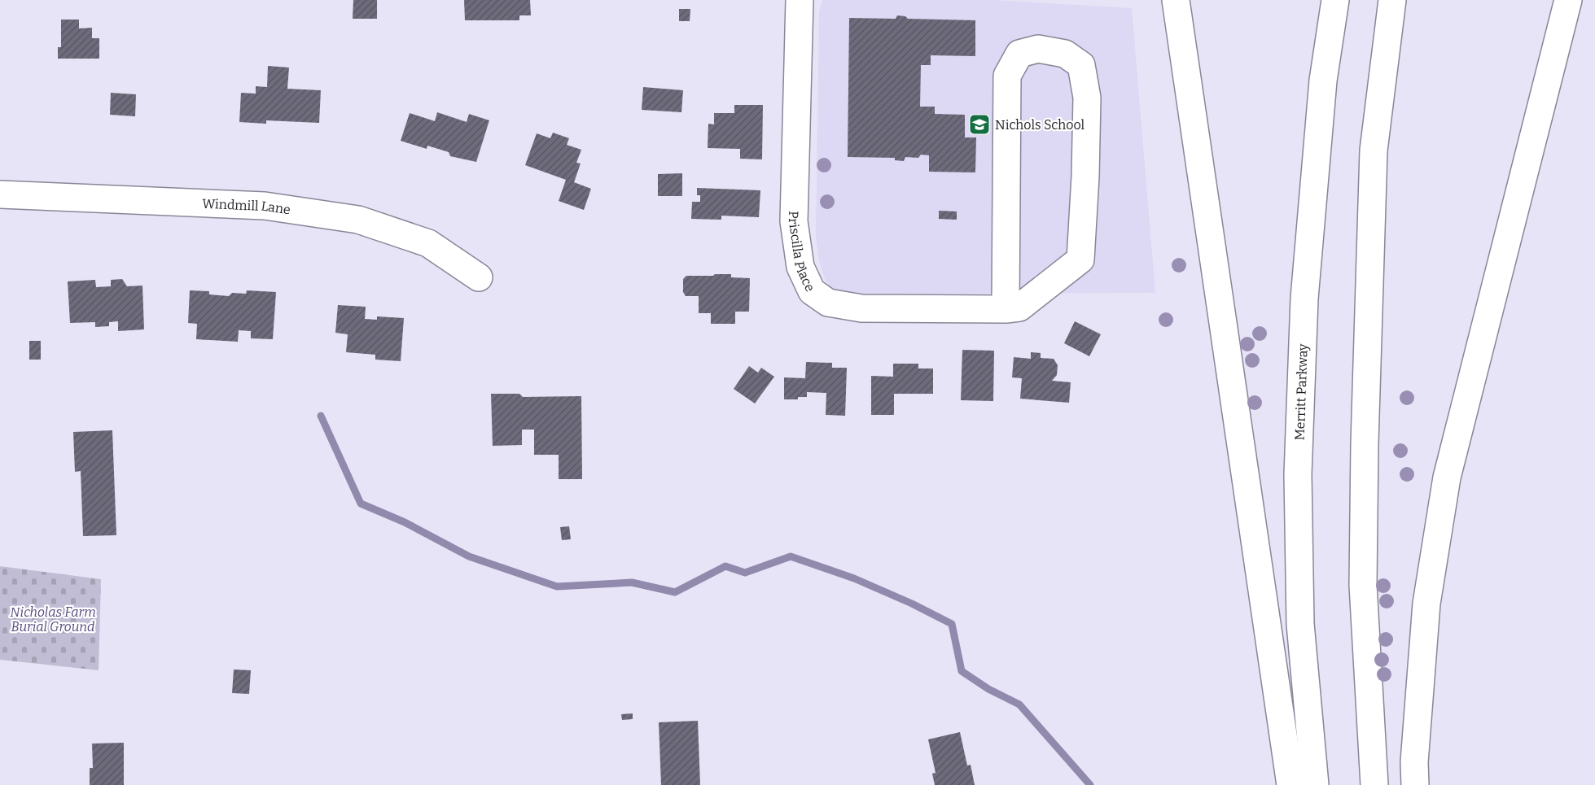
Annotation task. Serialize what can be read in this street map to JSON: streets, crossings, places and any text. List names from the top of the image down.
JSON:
{
  "streets": {
    "main road": ["Windmill Lane", "Priscilla Place", "Merritt Parkway"]
  },
  "parks": ["Nicholas Farm Burial Ground"],
  "places": {
    "school or university": ["Nichols School"]
  }
}
